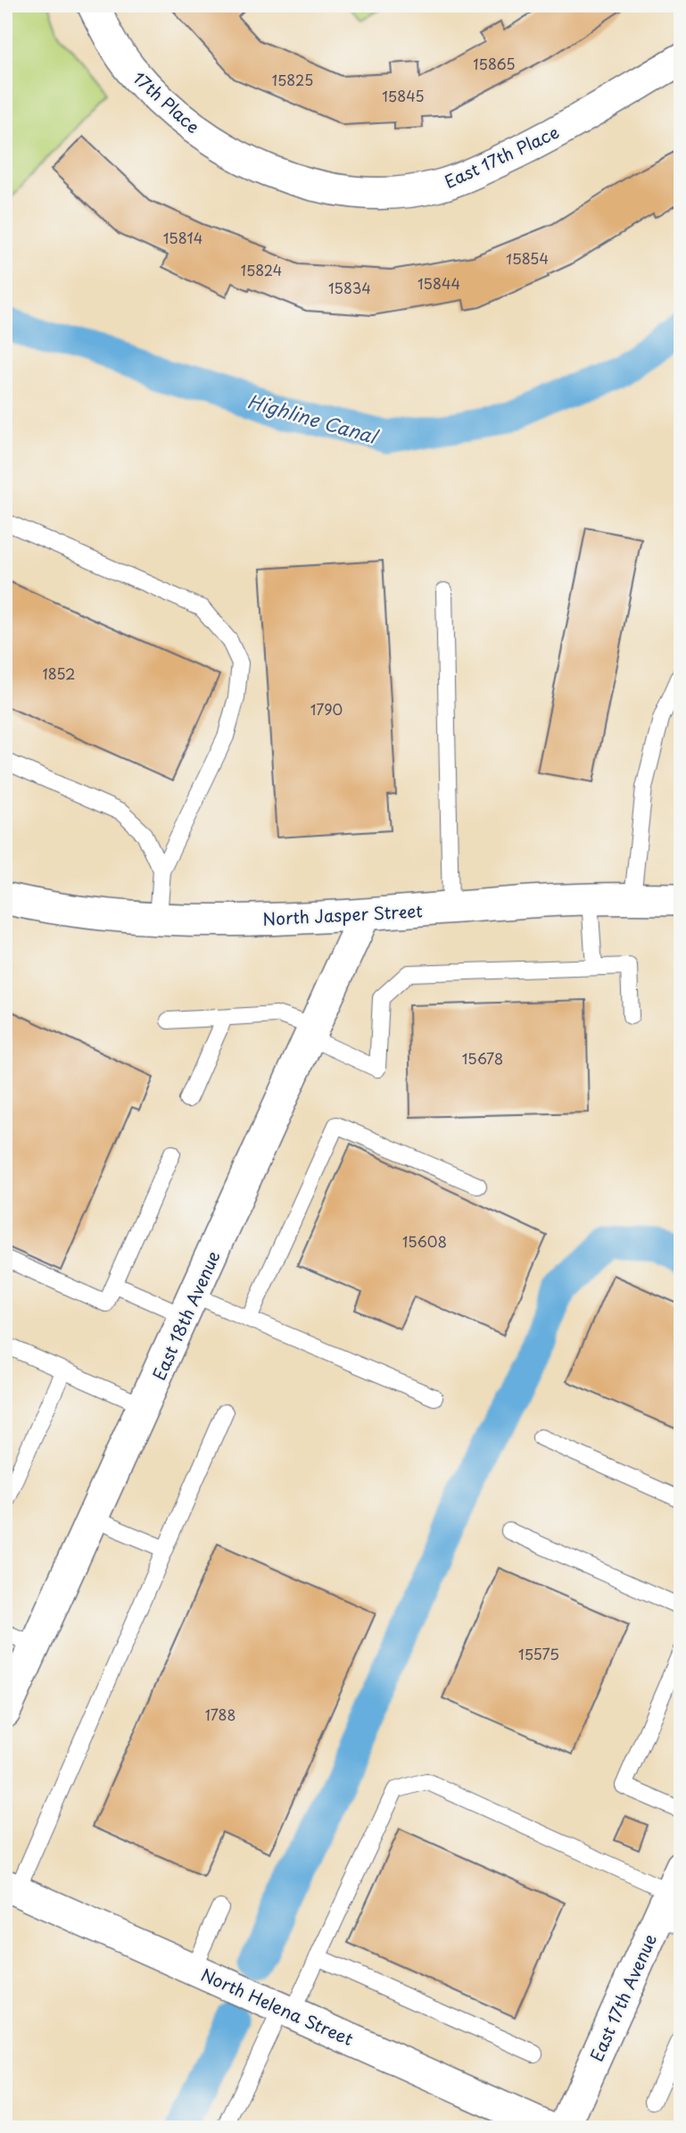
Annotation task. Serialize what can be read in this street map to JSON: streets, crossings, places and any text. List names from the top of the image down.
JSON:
{
  "streets": {
    "street": [
      "17th Place",
      "East 17th Place",
      "North Jasper Street",
      "East 18th Avenue",
      "East 17th Avenue",
      "North Helena Street"
    ]
  },
  "crossings": [
    ["17th Place", "East 17th Place"],
    ["North Jasper Street", "East 18th Avenue"]
  ],
  "water": ["Highline Canal"],
  "house_numbers": [
    "15865",
    "15825",
    "15845",
    "15814",
    "15854",
    "15824",
    "15844",
    "15834",
    "1852",
    "1790",
    "15678",
    "15608",
    "15575",
    "1788"
  ]
}
